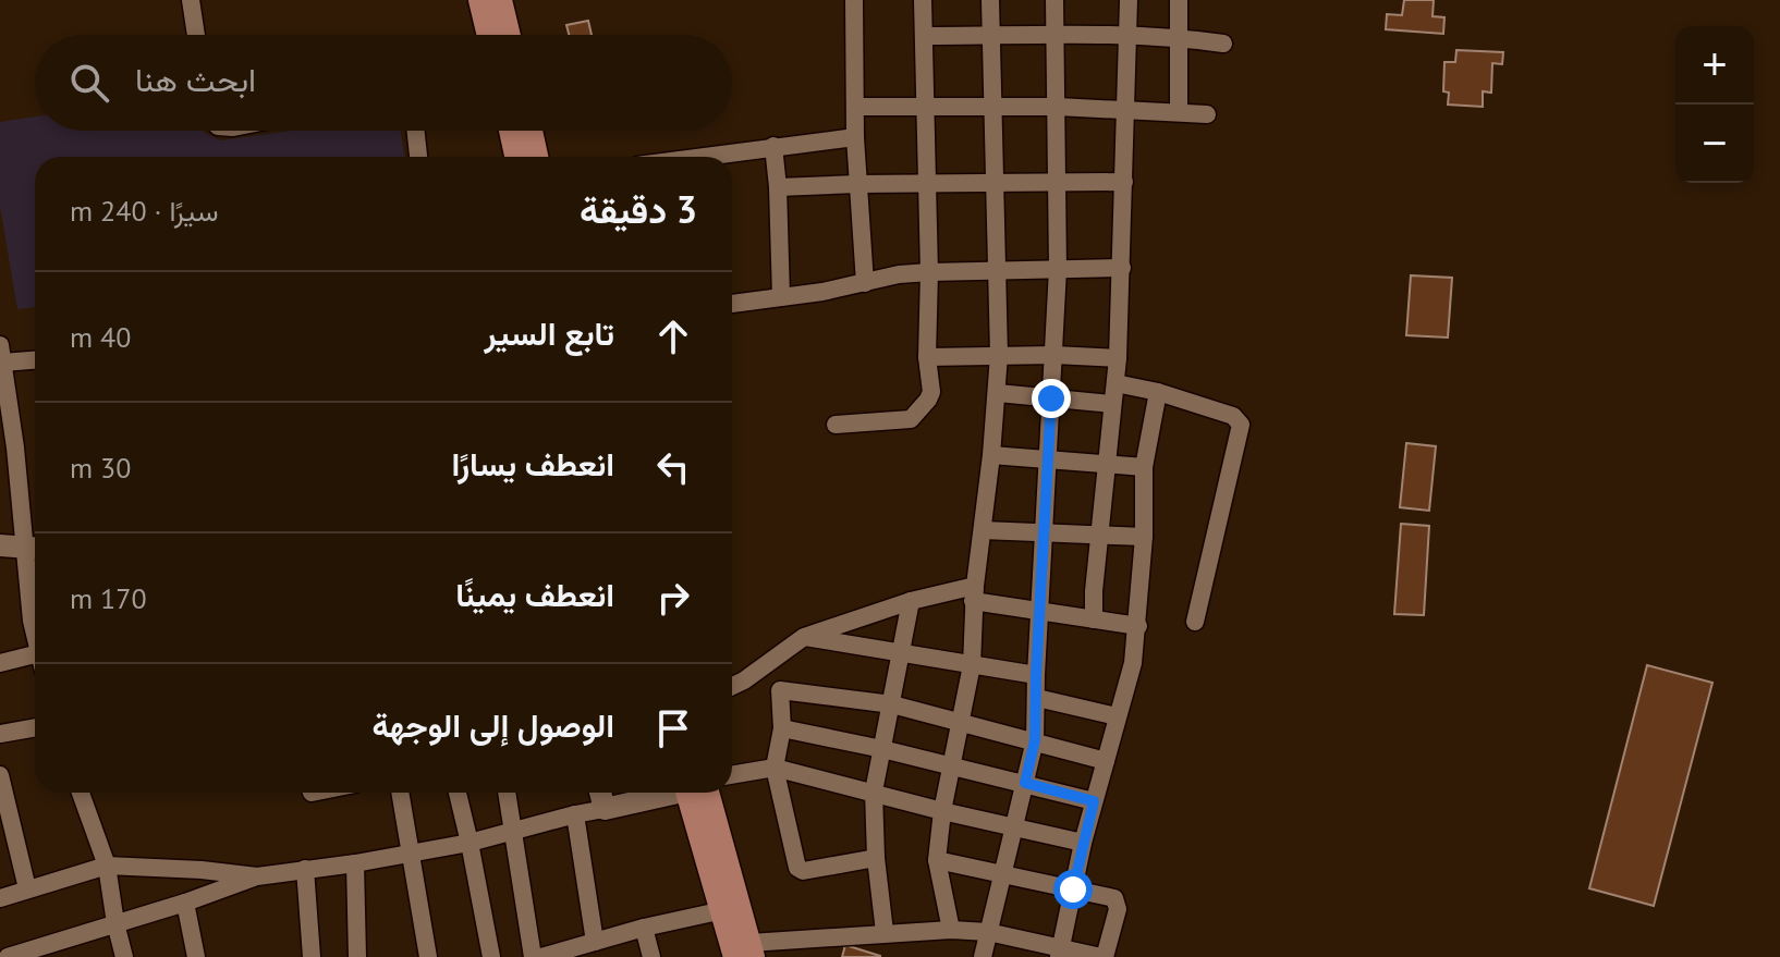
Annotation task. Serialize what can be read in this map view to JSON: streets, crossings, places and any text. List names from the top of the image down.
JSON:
{
  "page": {
    "map_buttons": ["+", "−"],
    "search": "ابحث هنا",
    "heading": ["3 دقيقة", "سيرًا · 240 m"],
    "list": [
      ["تابع السير", "40 m"],
      ["انعطف يسارًا", "30 m"],
      ["انعطف يمينًا", "170 m"],
      "الوصول إلى الوجهة"
    ]
  }
}
